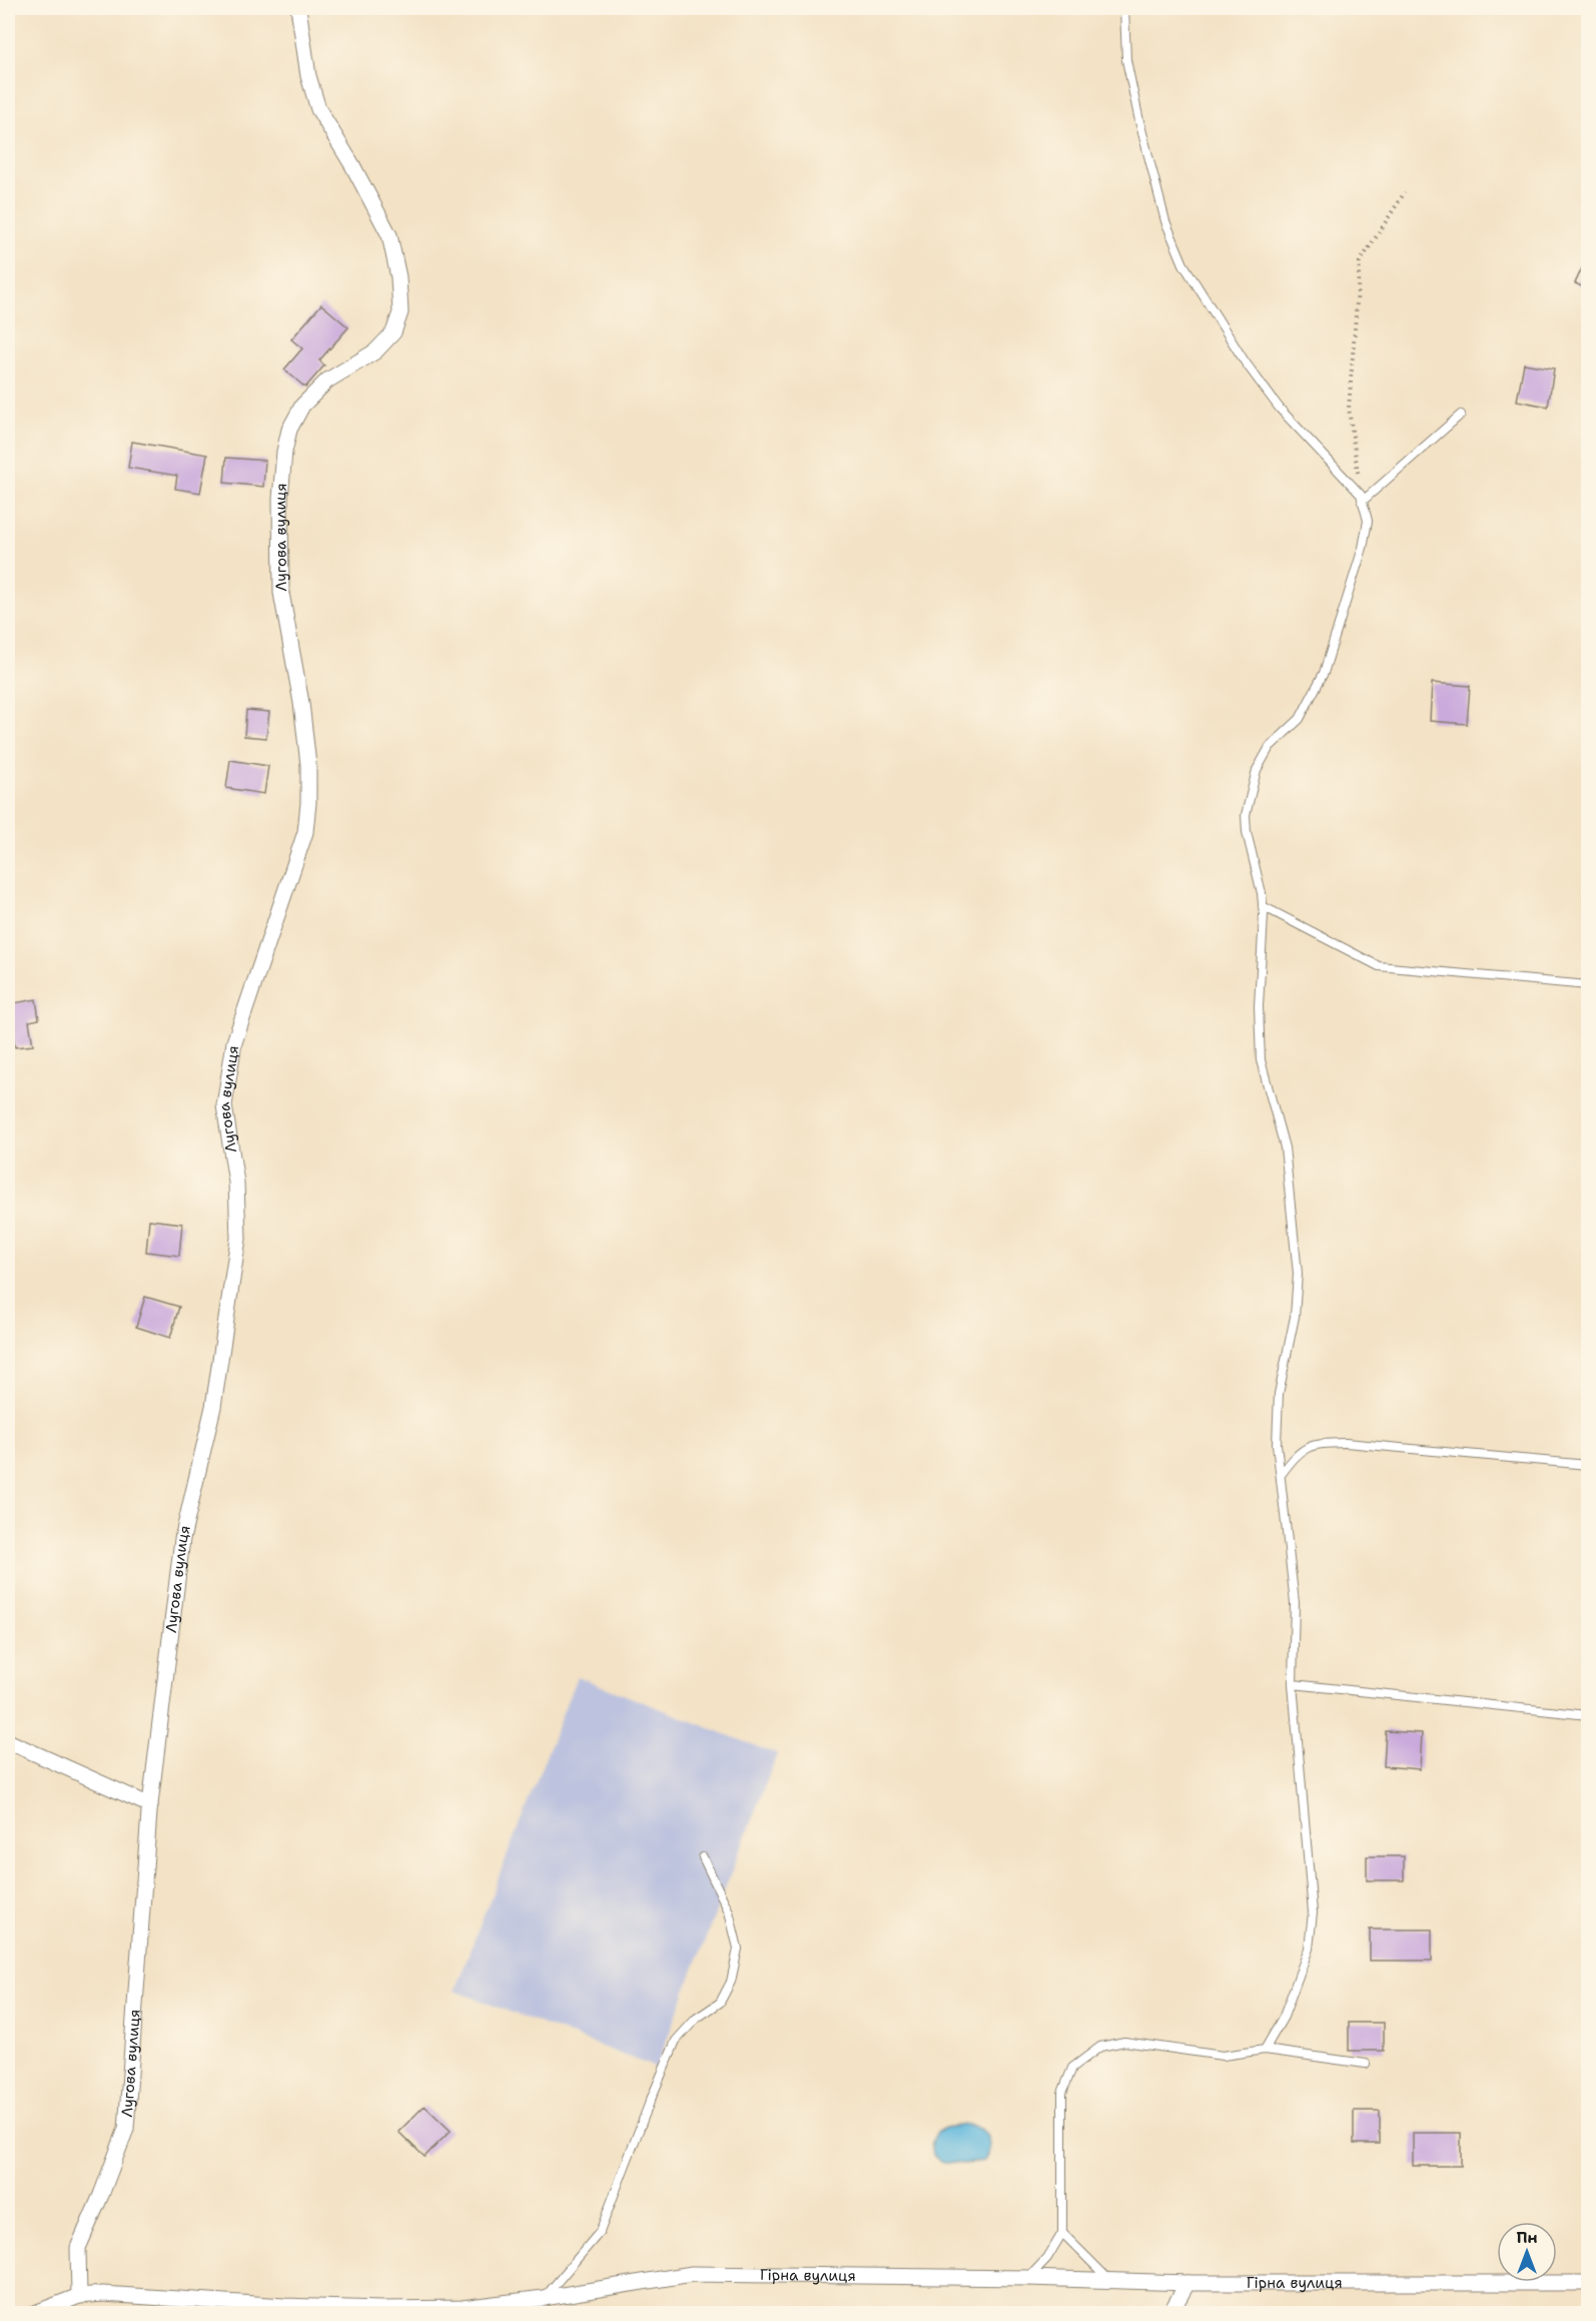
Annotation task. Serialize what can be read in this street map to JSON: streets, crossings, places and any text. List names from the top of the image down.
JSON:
{
  "streets": {
    "street": ["Лугова вулиця", "Гірна вулиця"]
  },
  "crossings": [
    ["Лугова вулиця", "Гірна вулиця"]
  ],
  "north": "top"
}
